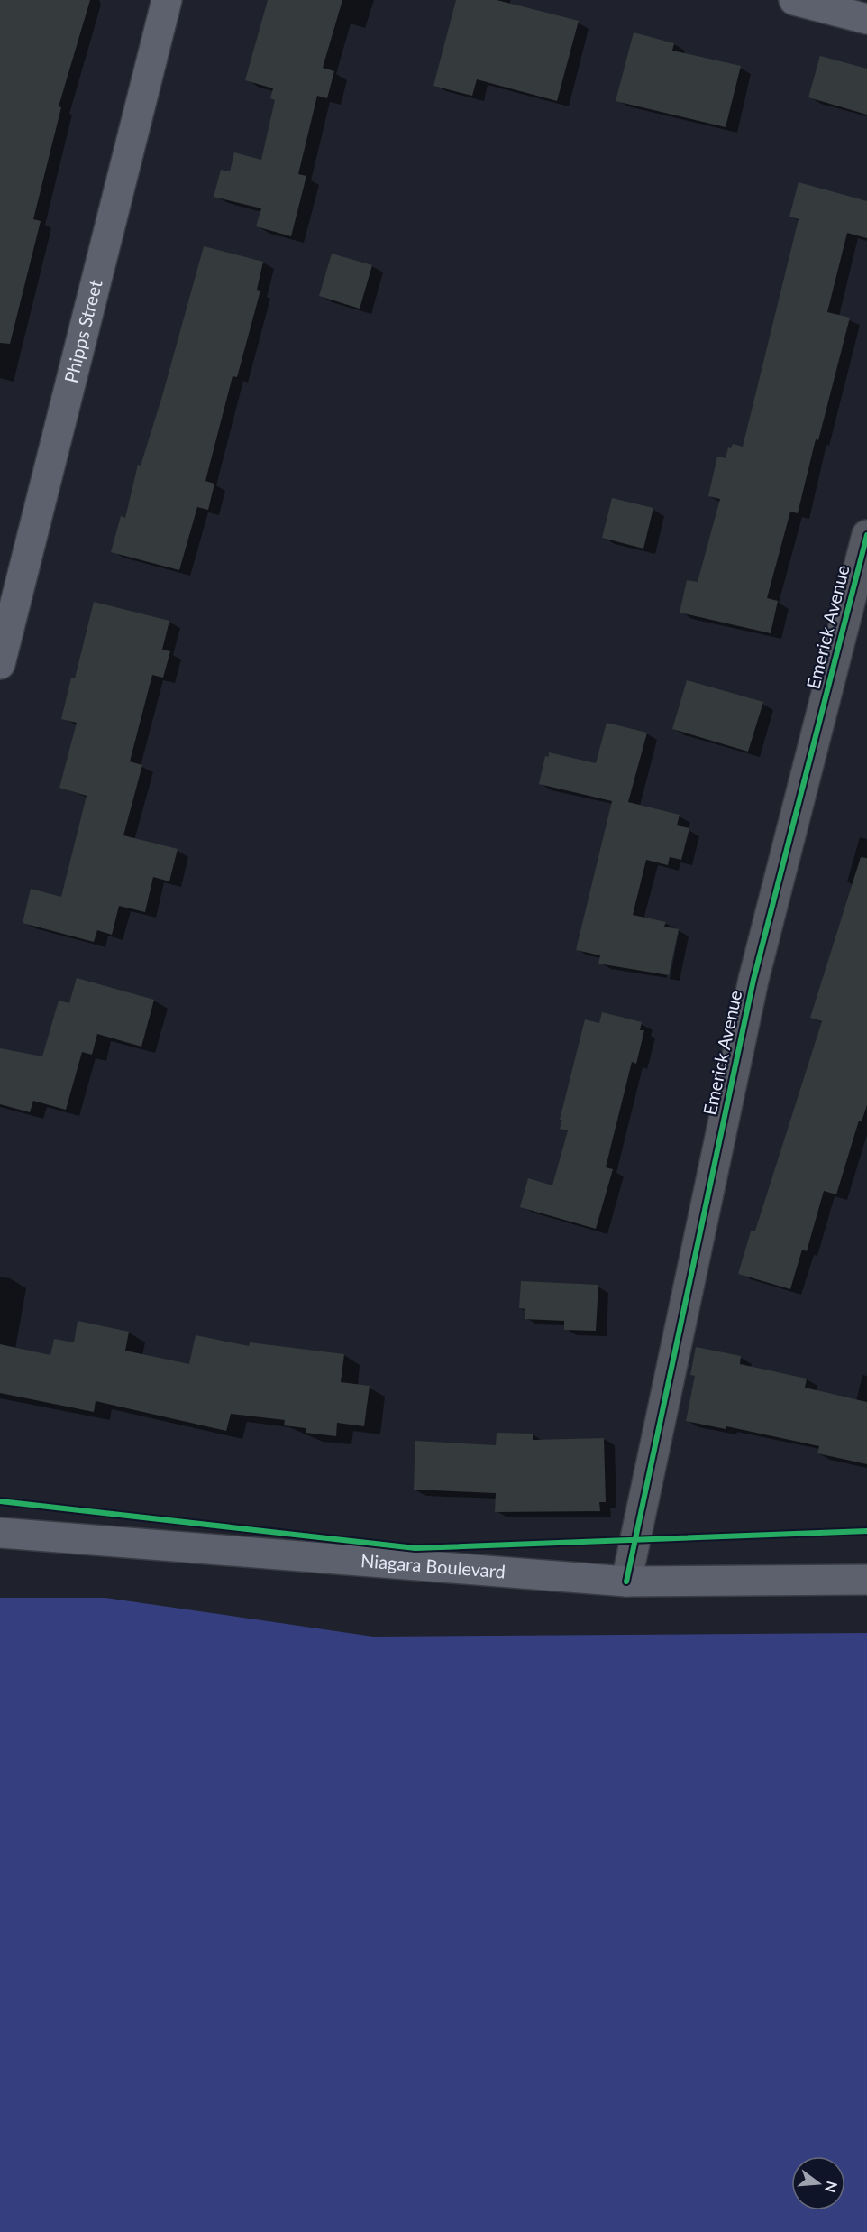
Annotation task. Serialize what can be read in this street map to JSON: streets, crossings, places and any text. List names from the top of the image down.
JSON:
{
  "streets": {
    "main road": ["Phipps Street", "Niagara Boulevard"],
    "street": ["Emerick Avenue"]
  },
  "crossings": [
    ["Emerick Avenue", "Niagara Boulevard"]
  ],
  "north": "right"
}
